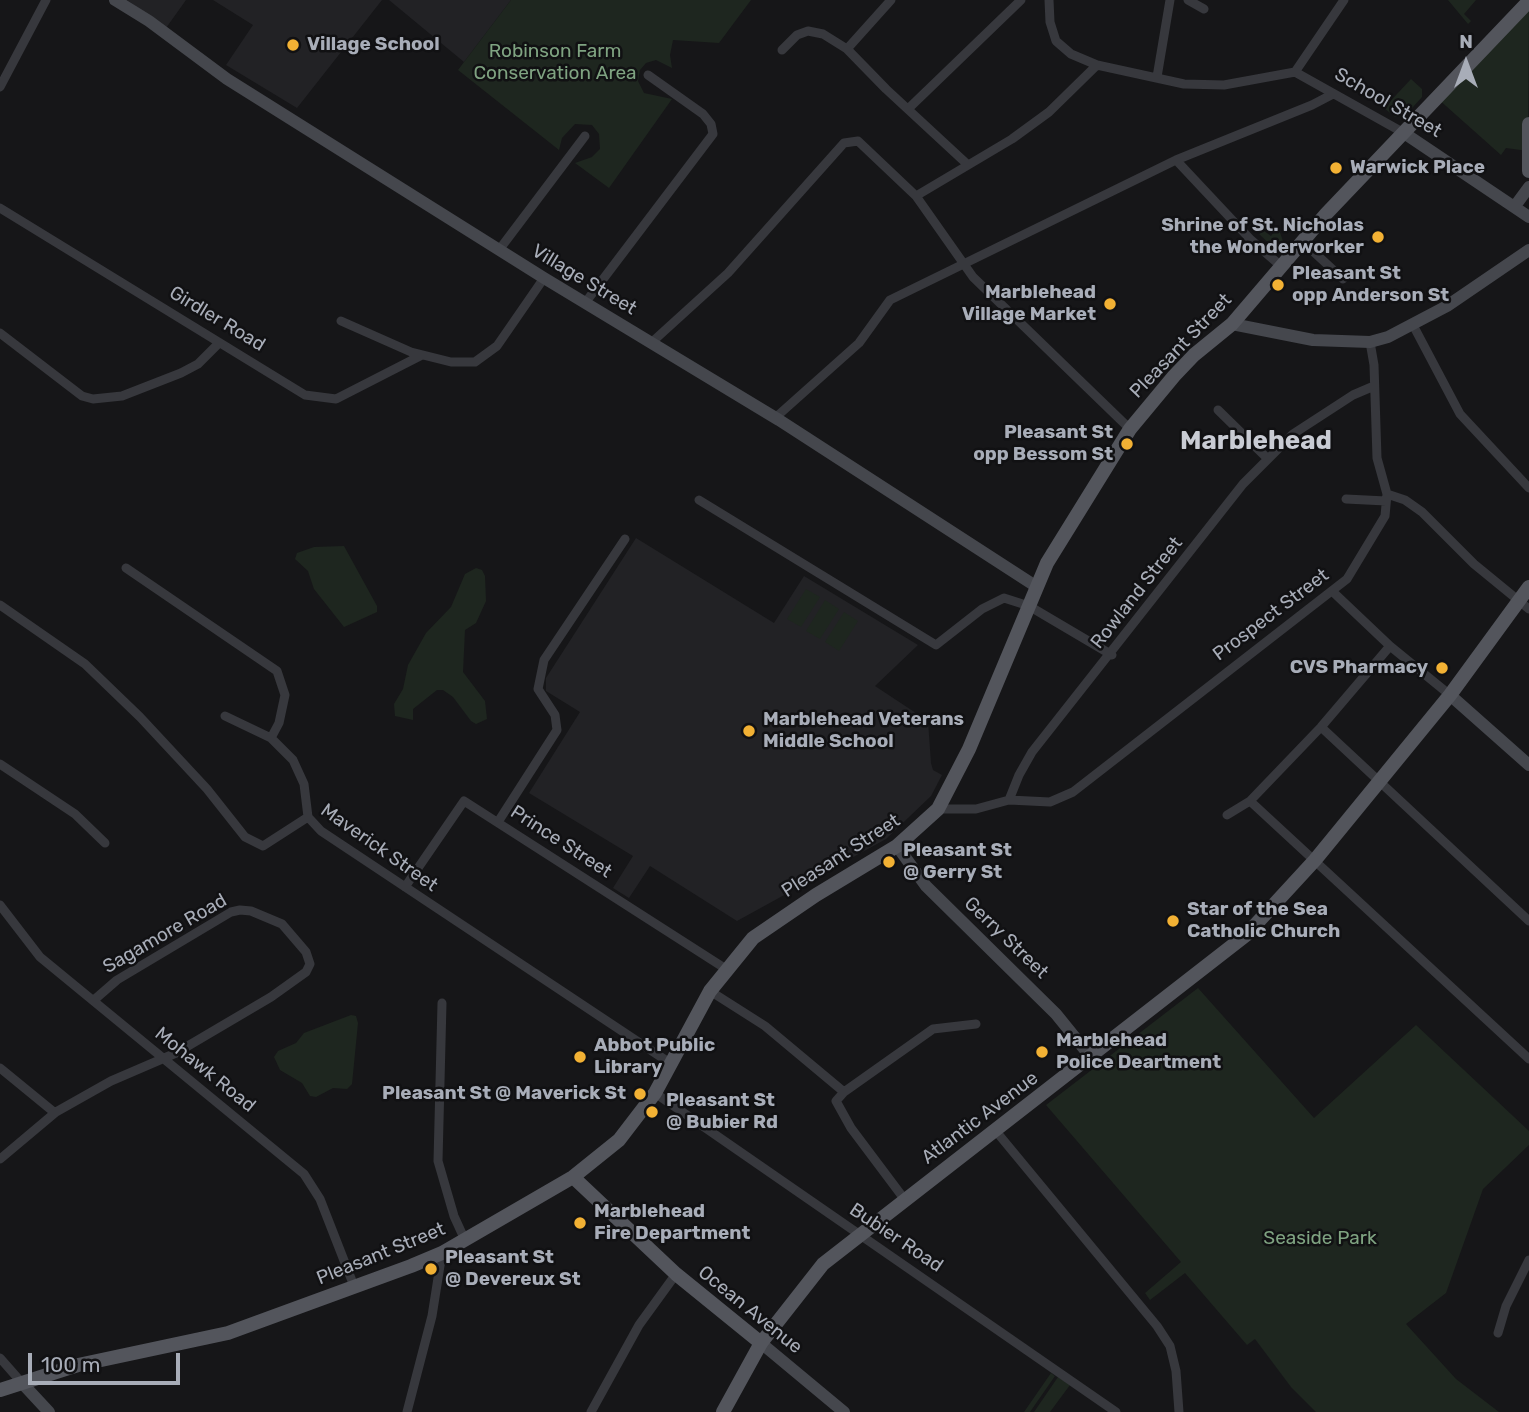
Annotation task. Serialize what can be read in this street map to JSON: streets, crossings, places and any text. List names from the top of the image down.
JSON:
{
  "streets": {
    "main road": [
      "School Street",
      "Village Street",
      "Pleasant Street",
      "Gerry Street",
      "Atlantic Avenue",
      "Ocean Avenue"
    ],
    "street": [
      "Girdler Road",
      "Rowland Street",
      "Prospect Street",
      "Prince Street",
      "Maverick Street",
      "Sagamore Road",
      "Mohawk Road",
      "Bubier Road"
    ]
  },
  "crossings": [
    ["School Street", "Pleasant Street"],
    ["Village Street", "Pleasant Street"],
    ["Pleasant Street", "Prince Street"],
    ["Pleasant Street", "Maverick Street"],
    ["Pleasant Street", "Gerry Street"],
    ["Pleasant Street", "Mohawk Road"],
    ["Pleasant Street", "Bubier Road"],
    ["Pleasant Street", "Ocean Avenue"],
    ["Rowland Street", "Prospect Street"],
    ["Prince Street", "Maverick Street"],
    ["Sagamore Road", "Mohawk Road"],
    ["Gerry Street", "Atlantic Avenue"],
    ["Atlantic Avenue", "Bubier Road"],
    ["Atlantic Avenue", "Ocean Avenue"]
  ],
  "districts": ["Marblehead"],
  "parks": ["Robinson Farm Conservation Area", "Seaside Park"],
  "places": [
    "Village School",
    "Warwick Place",
    "Shrine of St. Nicholas the Wonderworker",
    "Pleasant St opp Anderson St",
    "Marblehead Village Market",
    "Pleasant St opp Bessom St",
    "CVS Pharmacy",
    "Marblehead Veterans Middle School",
    "Pleasant St @ Gerry St",
    "Star of the Sea Catholic Church",
    "Marblehead Police Deartment",
    "Abbot Public Library",
    "Pleasant St @ Maverick St",
    "Pleasant St @ Bubier Rd",
    "Marblehead Fire Department",
    "Pleasant St @ Devereux St"
  ],
  "scale_bar": "100 m",
  "north": "top"
}
